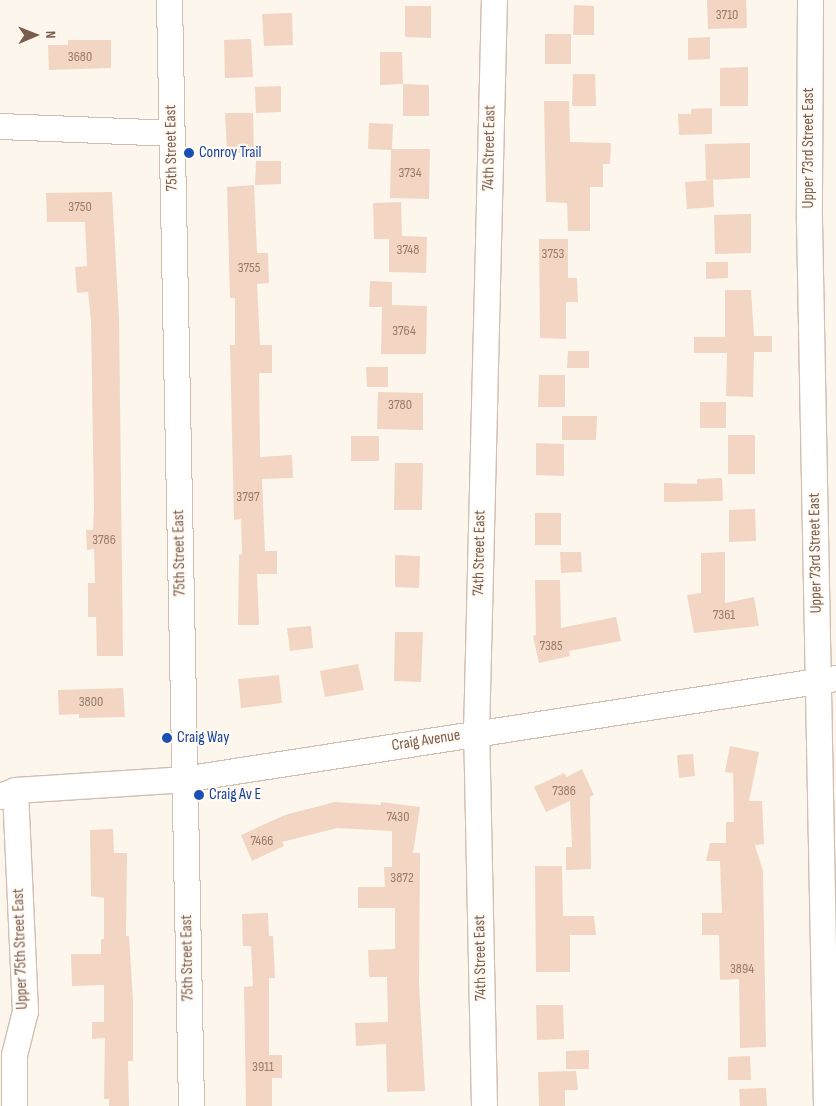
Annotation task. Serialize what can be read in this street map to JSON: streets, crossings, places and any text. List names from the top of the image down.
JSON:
{
  "streets": {
    "street": [
      "75th Street East",
      "74th Street East",
      "Upper 73rd Street East",
      "Craig Avenue",
      "Upper 75th Street East"
    ]
  },
  "crossings": [
    ["75th Street East", "Craig Avenue"],
    ["74th Street East", "Craig Avenue"],
    ["Upper 73rd Street East", "Craig Avenue"],
    ["Craig Avenue", "Upper 75th Street East"]
  ],
  "places": ["Conroy Trail", "Craig Way", "Craig Av E"],
  "house_numbers": [
    "3710",
    "3680",
    "3734",
    "3750",
    "3748",
    "3753",
    "3755",
    "3764",
    "3780",
    "3797",
    "3786",
    "7361",
    "7385",
    "3800",
    "7386",
    "7430",
    "7466",
    "3872",
    "3894",
    "3911"
  ],
  "north": "right"
}
